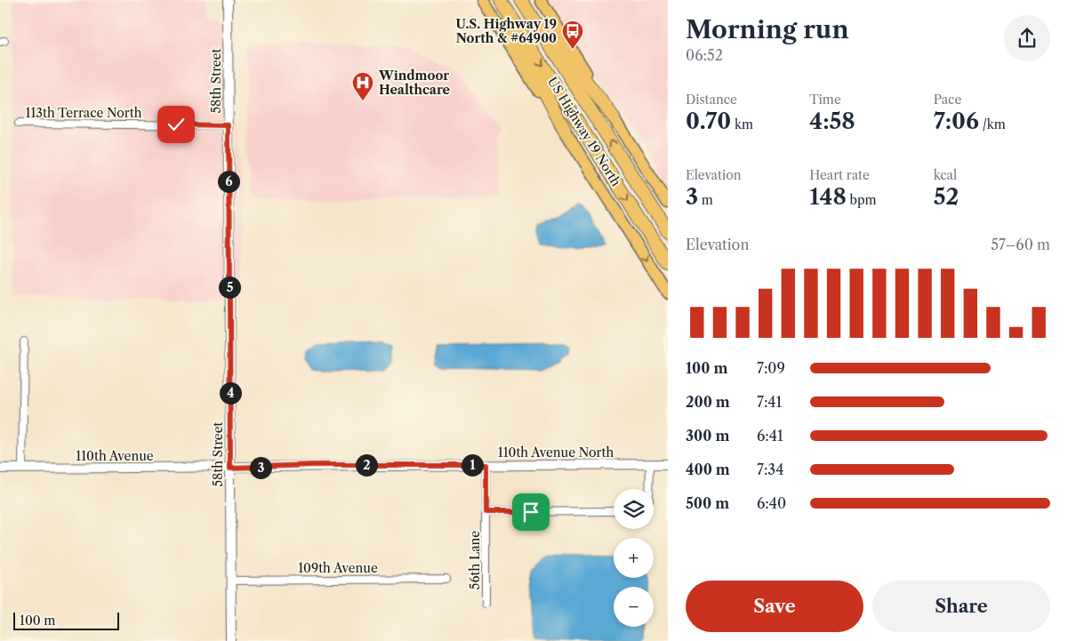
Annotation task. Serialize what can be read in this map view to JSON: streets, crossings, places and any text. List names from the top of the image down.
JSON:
{
  "streets": {
    "highway": ["US Highway 19 North"],
    "street": [
      "58th Street",
      "113th Terrace North",
      "110th Avenue North",
      "110th Avenue",
      "56th Lane",
      "109th Avenue"
    ]
  },
  "crossings": [
    ["58th Street", "113th Terrace North"],
    ["58th Street", "110th Avenue North"],
    ["58th Street", "110th Avenue"],
    ["58th Street", "109th Avenue"],
    ["110th Avenue North", "110th Avenue"],
    ["110th Avenue North", "56th Lane"]
  ],
  "places": {
    "bus stop": ["U.S. Highway 19 North & #64900"],
    "hospital": ["Windmoor Healthcare"]
  },
  "scale_bar": "100 m",
  "page": {
    "heading": ["Morning run", "06:52"],
    "stats": [
      ["Distance", "0.70 km"],
      ["Time", "4:58"],
      ["Pace", "7:06 /km"],
      ["Elevation", "3 m"],
      ["Heart rate", "148 bpm"],
      ["kcal", "52"]
    ],
    "pins": [
      "6",
      "5",
      "4",
      "1",
      "2",
      "3"
    ],
    "chart": ["Elevation", "57–60 m"],
    "list": [
      {
        "name": "100 m",
        "note": "7:09"
      },
      {
        "name": "200 m",
        "note": "7:41"
      },
      {
        "name": "300 m",
        "note": "6:41"
      },
      {
        "name": "400 m",
        "note": "7:34"
      },
      {
        "name": "500 m",
        "note": "6:40"
      }
    ],
    "map_buttons": ["+", "−"],
    "buttons": ["Save", "Share"],
    "scale": "100 m"
  }
}
